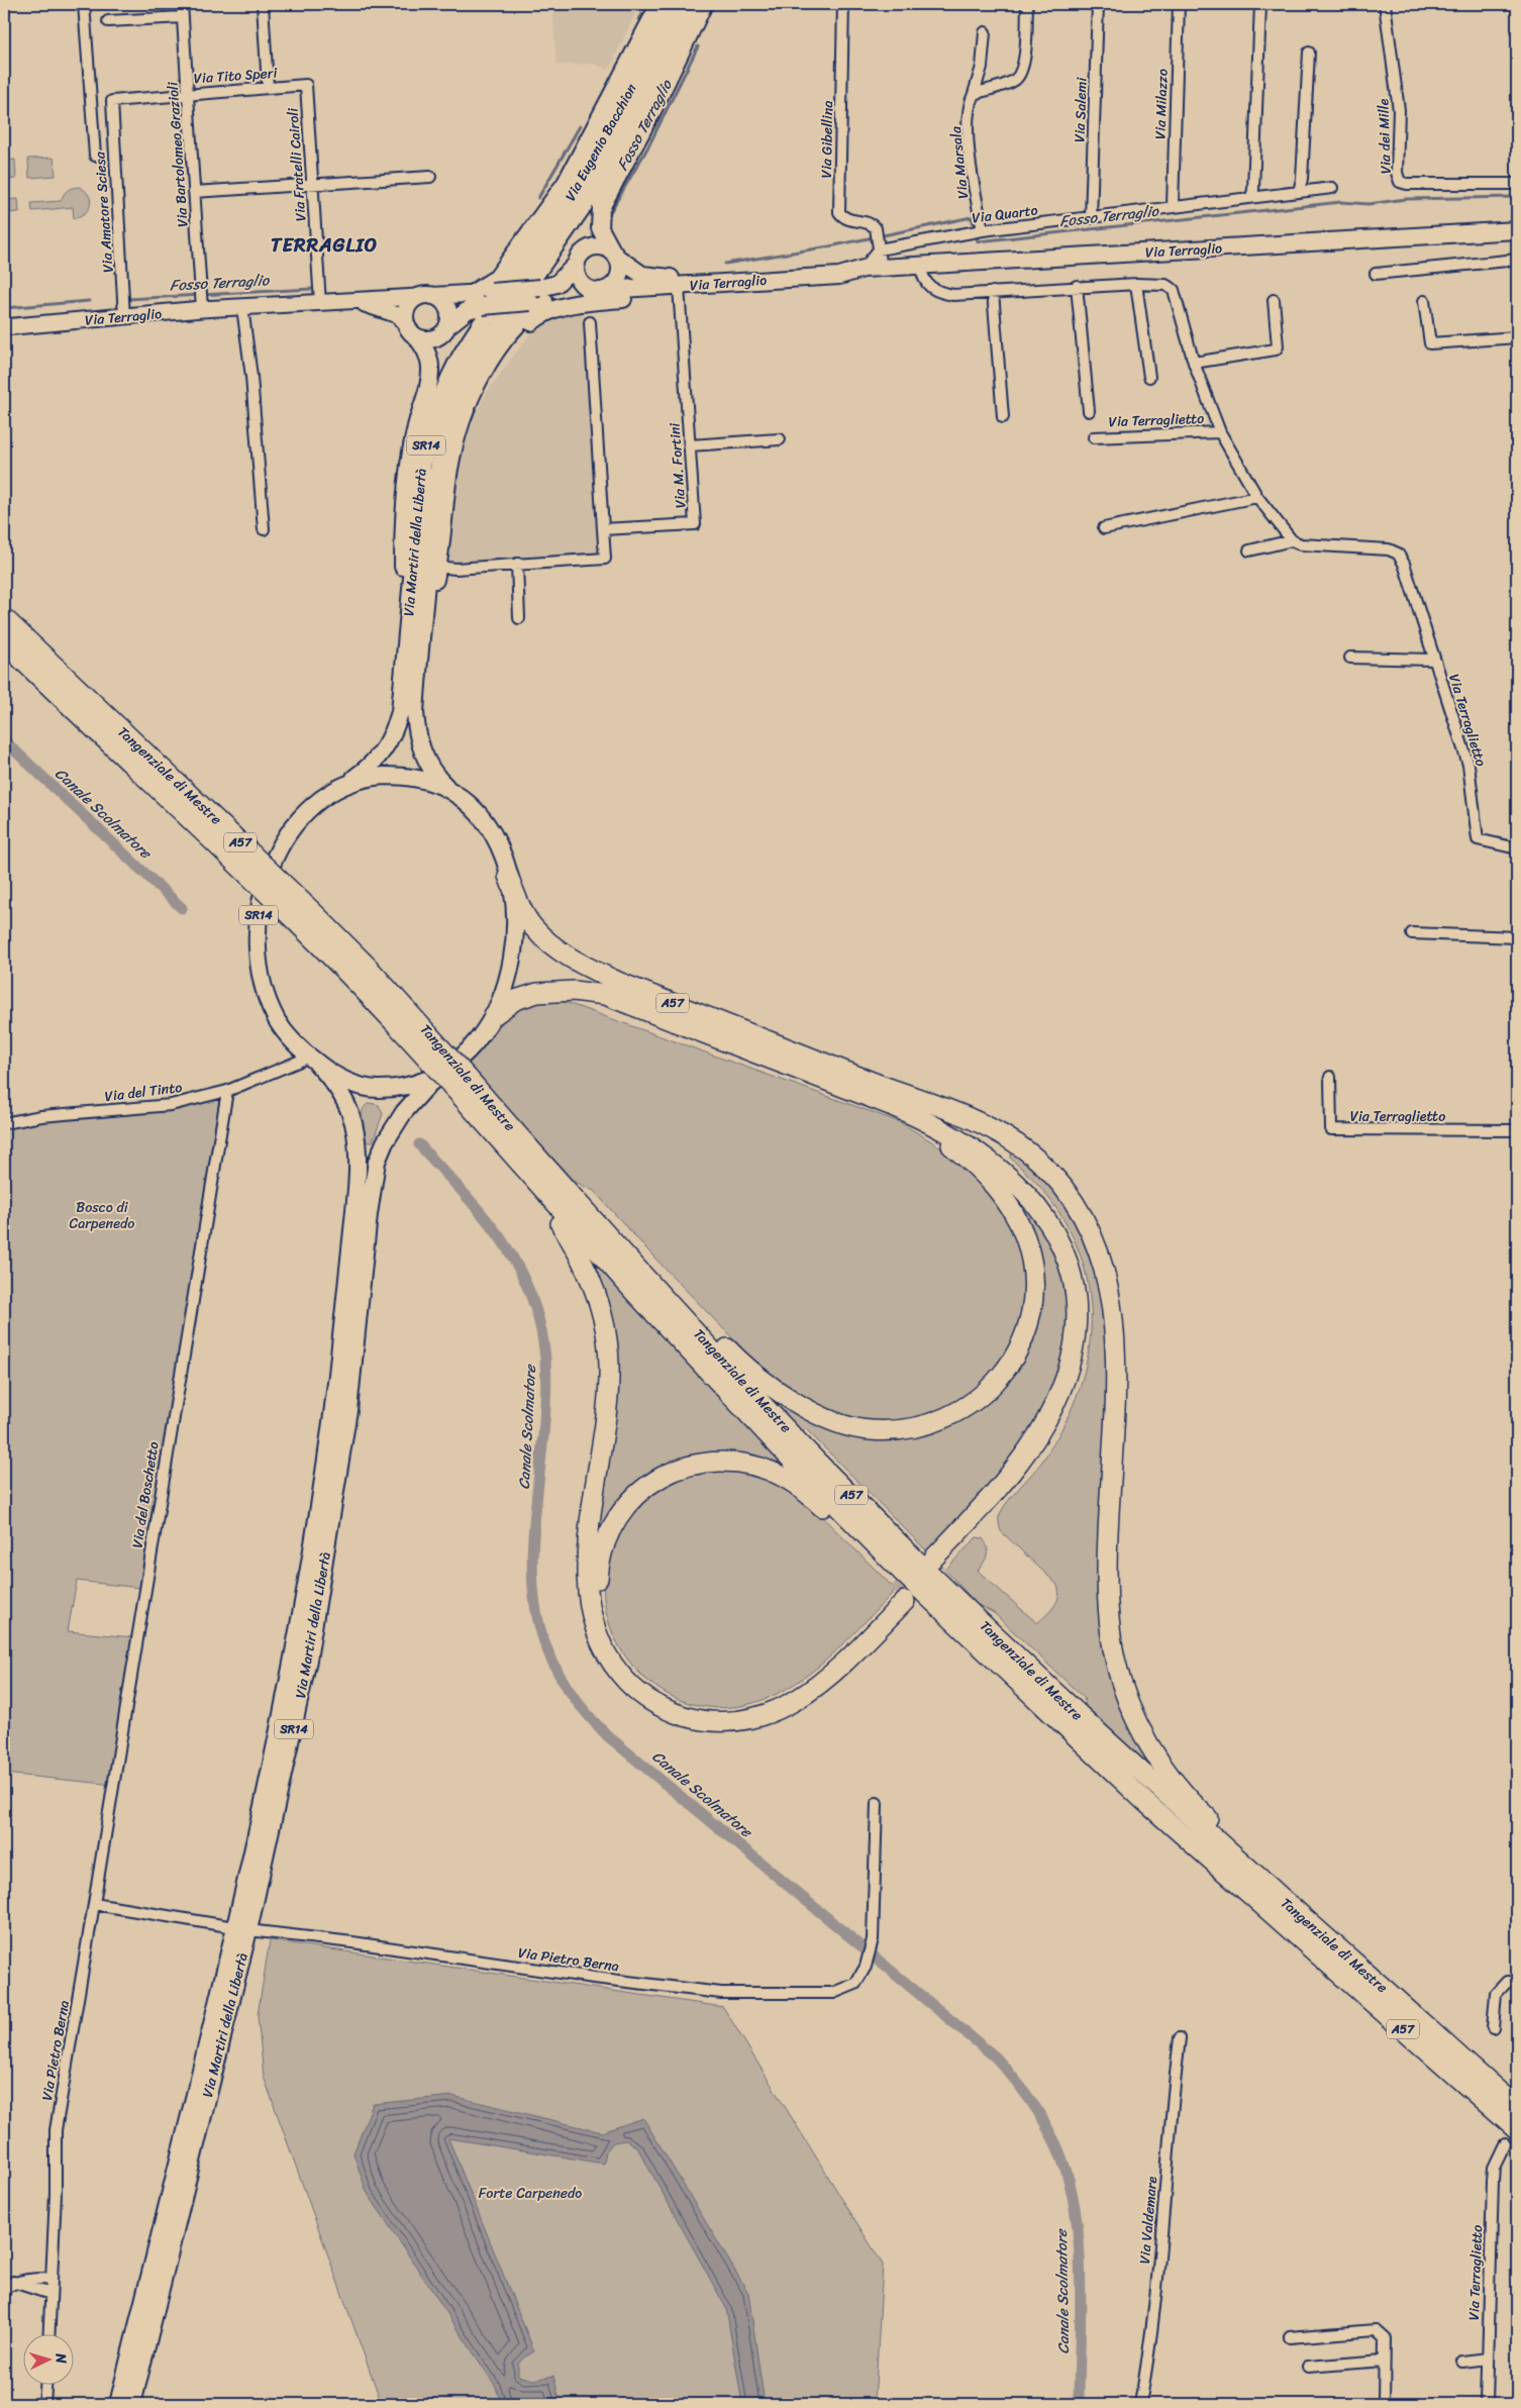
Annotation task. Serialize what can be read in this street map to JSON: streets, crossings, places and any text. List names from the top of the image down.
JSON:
{
  "streets": {
    "highway": ["Tangenziale di Mestre", "A57"],
    "main road": [
      "Via Eugenio Bacchion",
      "Via Terraglio",
      "SR14",
      "Via Martiri della Libertà"
    ],
    "street": [
      "Via Tito Speri",
      "Via Milazzo",
      "Via Salemi",
      "Via dei Mille",
      "Via Gibellina",
      "Via Bartolomeo Grazioli",
      "Via Marsala",
      "Via Fratelli Cairoli",
      "Via Amatore Sciesa",
      "Via Quarto",
      "Via Terraglietto",
      "Via M. Fortini",
      "Via del Tinto",
      "Via del Boschetto",
      "Via Pietro Berna",
      "Via Valdemare"
    ]
  },
  "crossings": [
    ["Via Tito Speri", "Via Bartolomeo Grazioli"],
    ["Via Tito Speri", "Via Fratelli Cairoli"],
    ["Via Tito Speri", "Via Amatore Sciesa"],
    ["Via Milazzo", "Via Quarto"],
    ["Via Salemi", "Via Quarto"],
    ["Via Gibellina", "Via Quarto"],
    ["Via Gibellina", "Via Terraglio"],
    ["Via Eugenio Bacchion", "Via Terraglio"],
    ["Via Eugenio Bacchion", "SR14"],
    ["Via Eugenio Bacchion", "Via Martiri della Libertà"],
    ["Via Bartolomeo Grazioli", "Via Terraglio"],
    ["Via Marsala", "Via Quarto"],
    ["Via Fratelli Cairoli", "Via Terraglio"],
    ["Via Amatore Sciesa", "Via Terraglio"],
    ["Via Terraglio", "Via Terraglietto"],
    ["Via Terraglio", "SR14"],
    ["Via Terraglio", "Via M. Fortini"],
    ["Via Terraglio", "Via Martiri della Libertà"],
    ["Via Terraglietto", "Tangenziale di Mestre"],
    ["SR14", "Via Martiri della Libertà"],
    ["SR14", "A57"],
    ["SR14", "Via del Tinto"],
    ["Via Martiri della Libertà", "Via del Tinto"],
    ["Via Martiri della Libertà", "Via Pietro Berna"],
    ["Tangenziale di Mestre", "A57"],
    ["Via del Tinto", "Via del Boschetto"],
    ["Via del Boschetto", "Via Pietro Berna"]
  ],
  "districts": ["TERRAGLIO"],
  "water": ["Fosso Terraglio", "Canale Scolmatore"],
  "parks": ["Bosco di Carpenedo", "Forte Carpenedo"],
  "north": "right"
}
